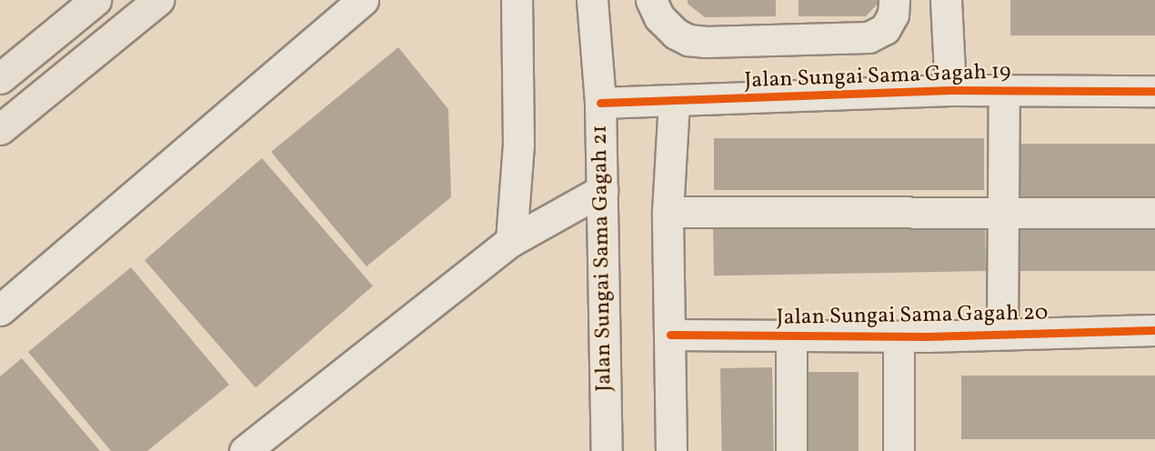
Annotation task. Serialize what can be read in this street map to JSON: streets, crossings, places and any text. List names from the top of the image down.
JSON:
{
  "streets": {
    "street": ["Jalan Sungai Sama Gagah 19", "Jalan Sungai Sama Gagah 21", "Jalan Sungai Sama Gagah 20"]
  },
  "crossings": [
    ["Jalan Sungai Sama Gagah 19", "Jalan Sungai Sama Gagah 21"]
  ]
}
